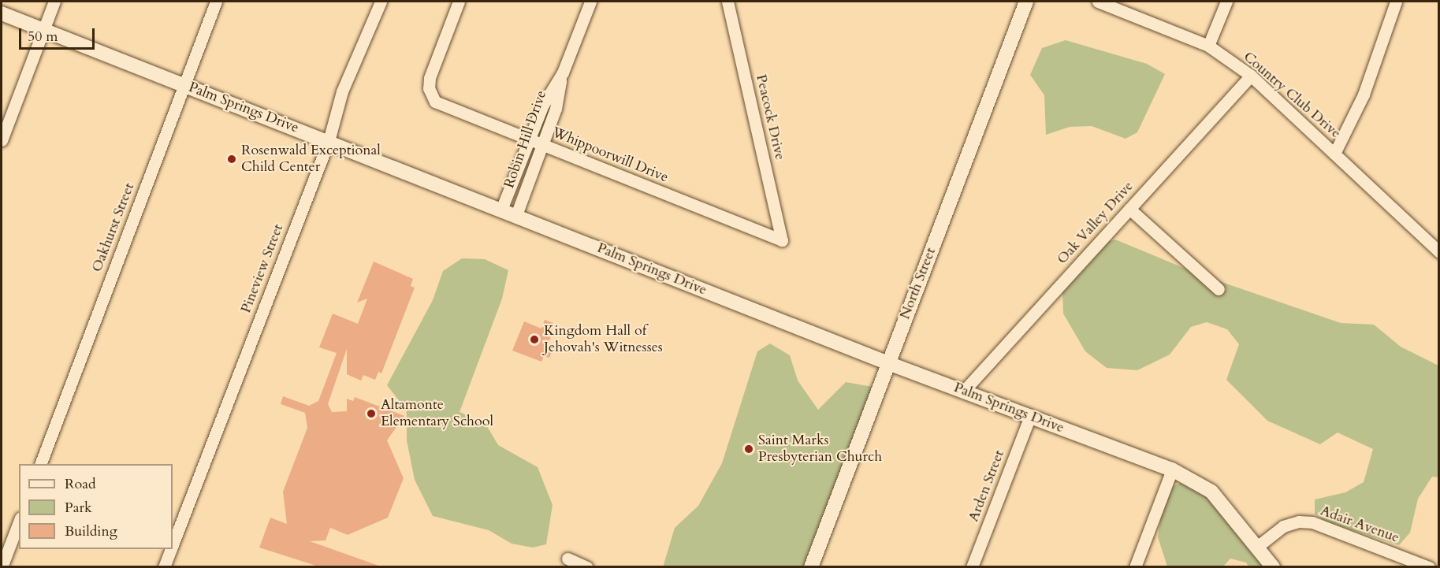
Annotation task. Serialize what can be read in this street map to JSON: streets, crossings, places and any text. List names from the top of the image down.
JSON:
{
  "streets": {
    "street": [
      "Country Club Drive",
      "Palm Springs Drive",
      "Peacock Drive",
      "Robin Hill Drive",
      "Whippoorwill Drive",
      "Oak Valley Drive",
      "Oakhurst Street",
      "Pineview Street",
      "North Street",
      "Arden Street",
      "Adair Avenue"
    ]
  },
  "crossings": [
    ["Country Club Drive", "Oak Valley Drive"],
    ["Palm Springs Drive", "Robin Hill Drive"],
    ["Palm Springs Drive", "Oak Valley Drive"],
    ["Palm Springs Drive", "Oakhurst Street"],
    ["Palm Springs Drive", "Pineview Street"],
    ["Palm Springs Drive", "North Street"],
    ["Palm Springs Drive", "Arden Street"],
    ["Palm Springs Drive", "Adair Avenue"],
    ["Peacock Drive", "Whippoorwill Drive"],
    ["Robin Hill Drive", "Whippoorwill Drive"]
  ],
  "places": [
    "Rosenwald Exceptional Child Center",
    "Kingdom Hall of Jehovah's Witnesses",
    "Altamonte Elementary School",
    "Saint Marks Presbyterian Church"
  ],
  "legend": ["Road", "Park", "Building"],
  "scale_bar": "50 m"
}
